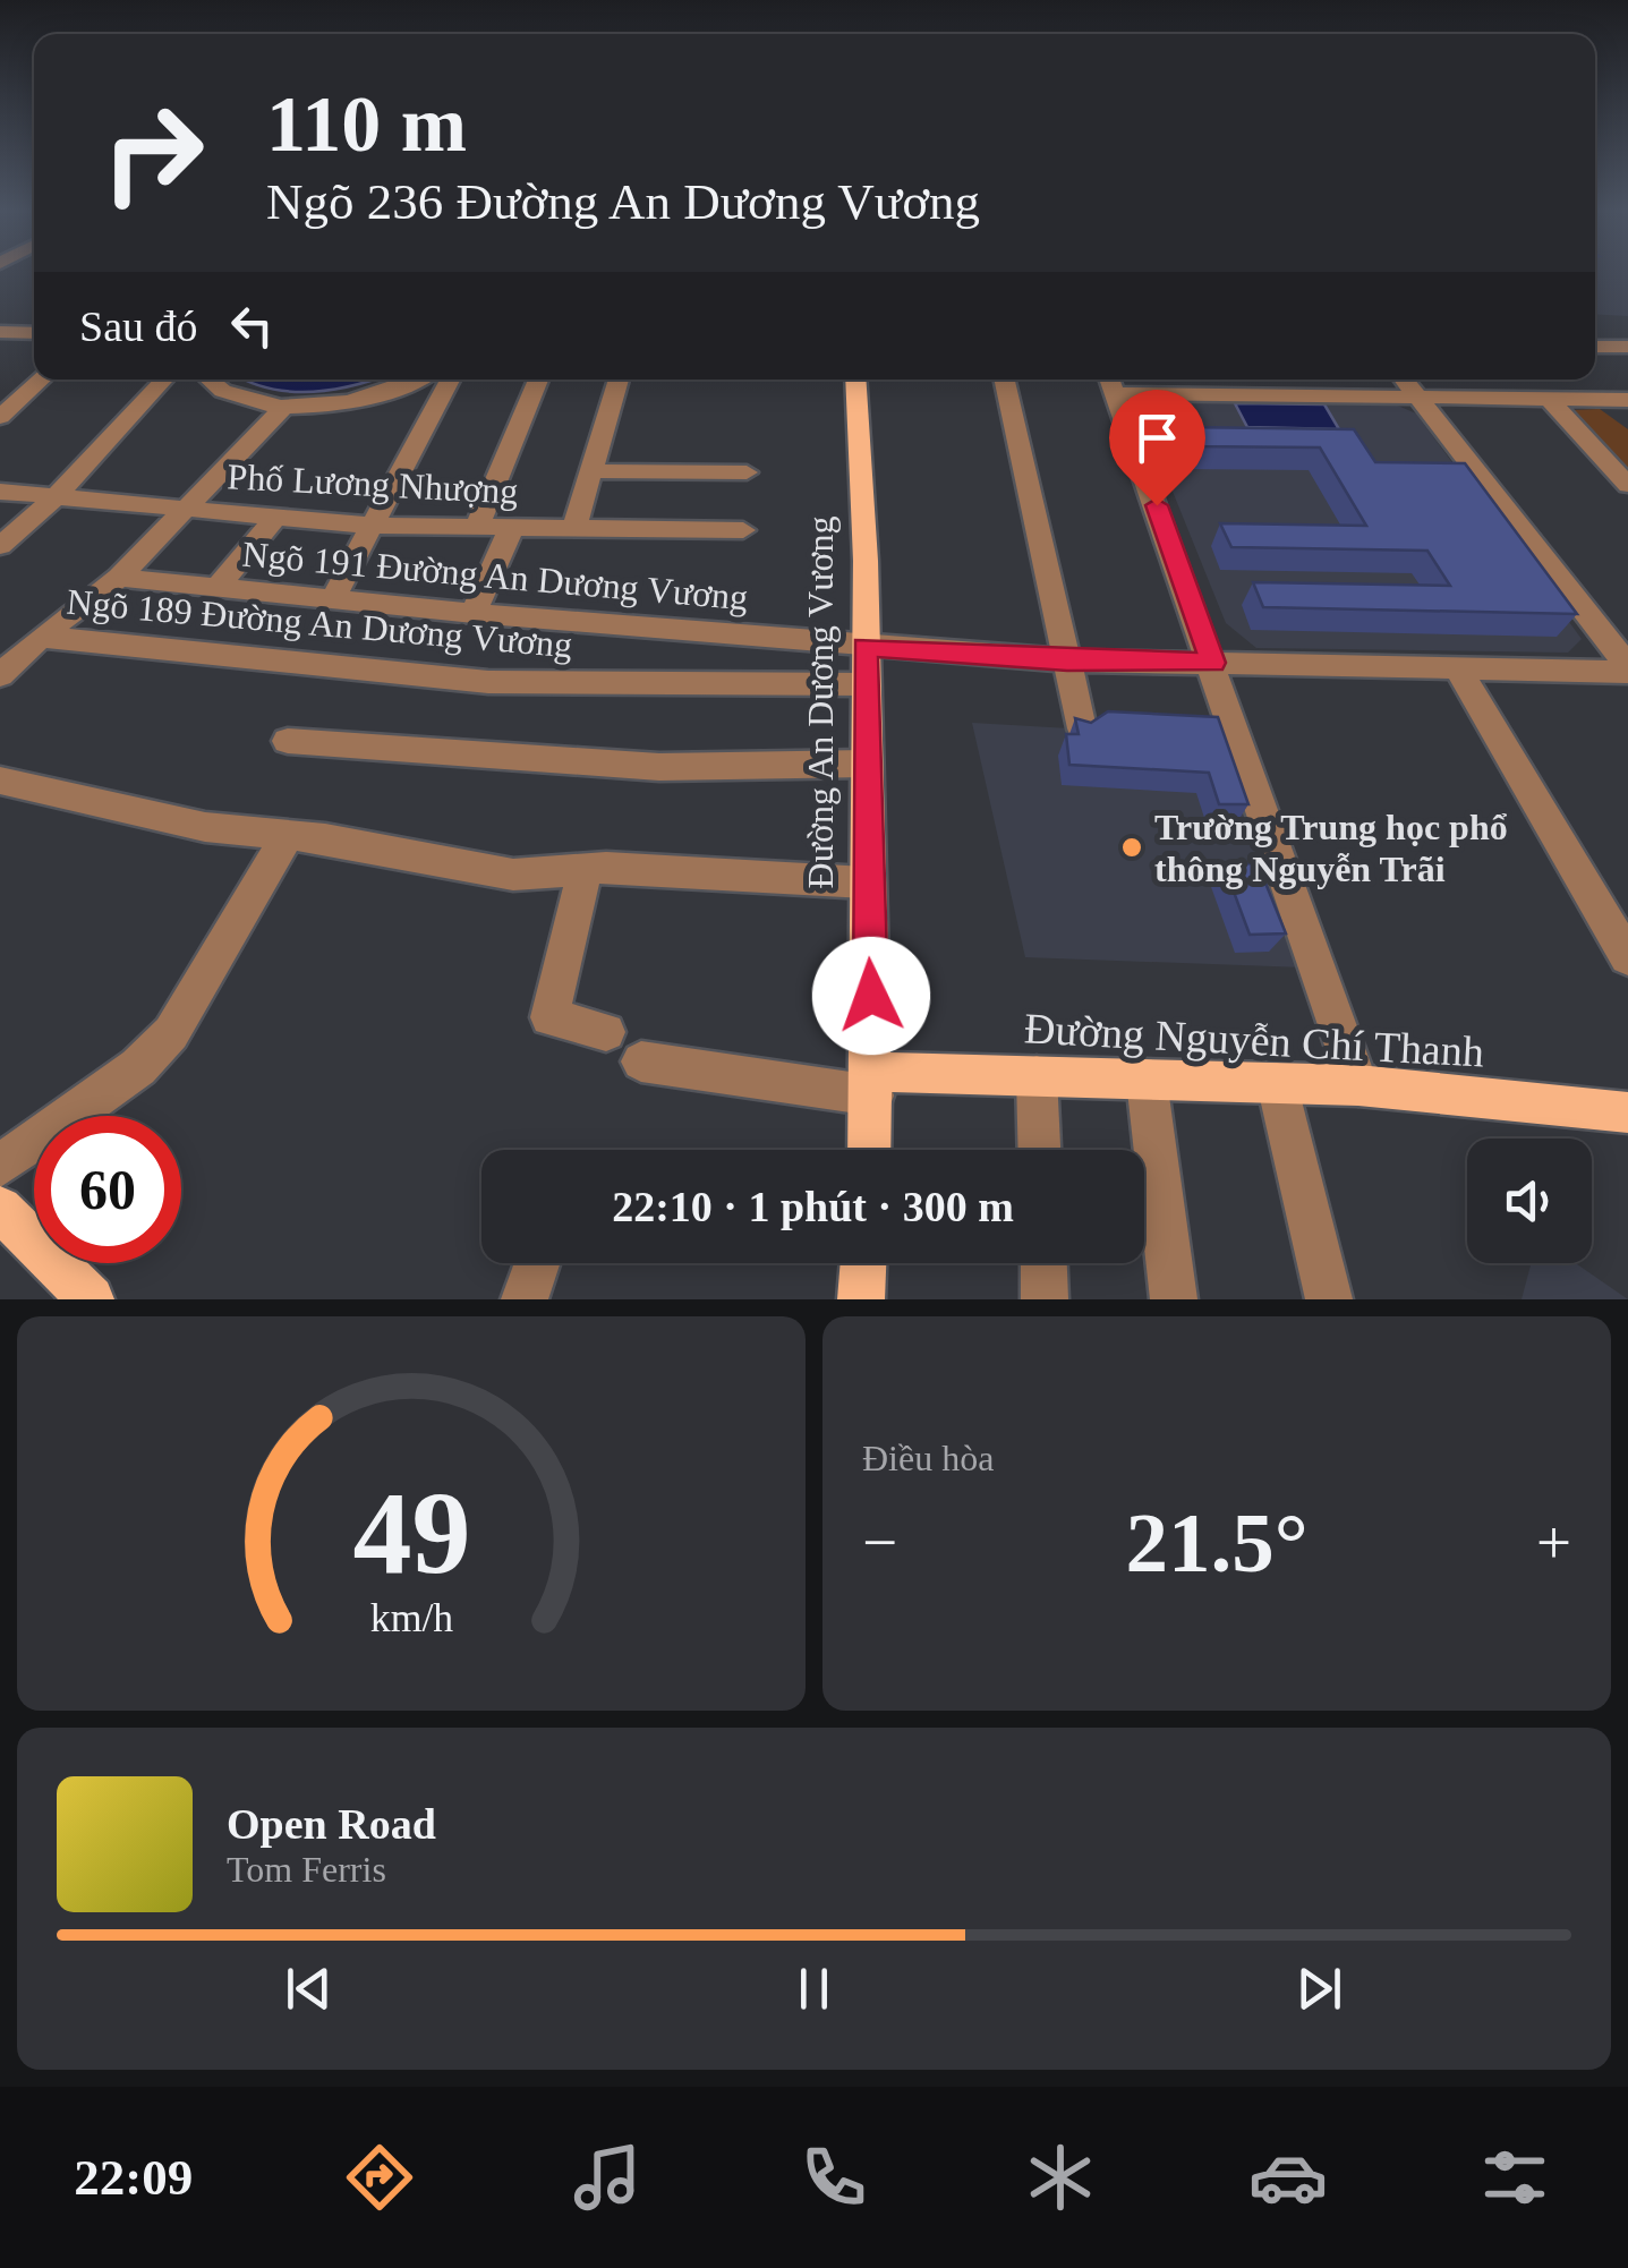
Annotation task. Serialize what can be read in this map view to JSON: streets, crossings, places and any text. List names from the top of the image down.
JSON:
{
  "streets": {
    "main road": ["Đường An Dương Vương", "Đường Nguyễn Chí Thanh"],
    "street": ["Phố Lương Nhượng", "Ngõ 191 Đường An Dương Vương", "Ngõ 189 Đường An Dương Vương"]
  },
  "crossings": [
    ["Ngõ 191 Đường An Dương Vương", "Đường An Dương Vương"],
    ["Ngõ 189 Đường An Dương Vương", "Đường An Dương Vương"],
    ["Đường An Dương Vương", "Đường Nguyễn Chí Thanh"]
  ],
  "places": ["Trường Trung học phổ thông Nguyễn Trãi"],
  "page": {
    "turn": ["110 m", "Ngõ 236 Đường An Dương Vương"],
    "then": "Sau đó",
    "limit": "60",
    "trip": "22:10 · 1 phút · 300 m",
    "tile": "Điều hòa",
    "heat": ["−", "21.5°", "+"],
    "song": ["Open Road", "Tom Ferris"],
    "tabs": "22:09",
    "gauge": ["49", "km/h"]
  }
}
